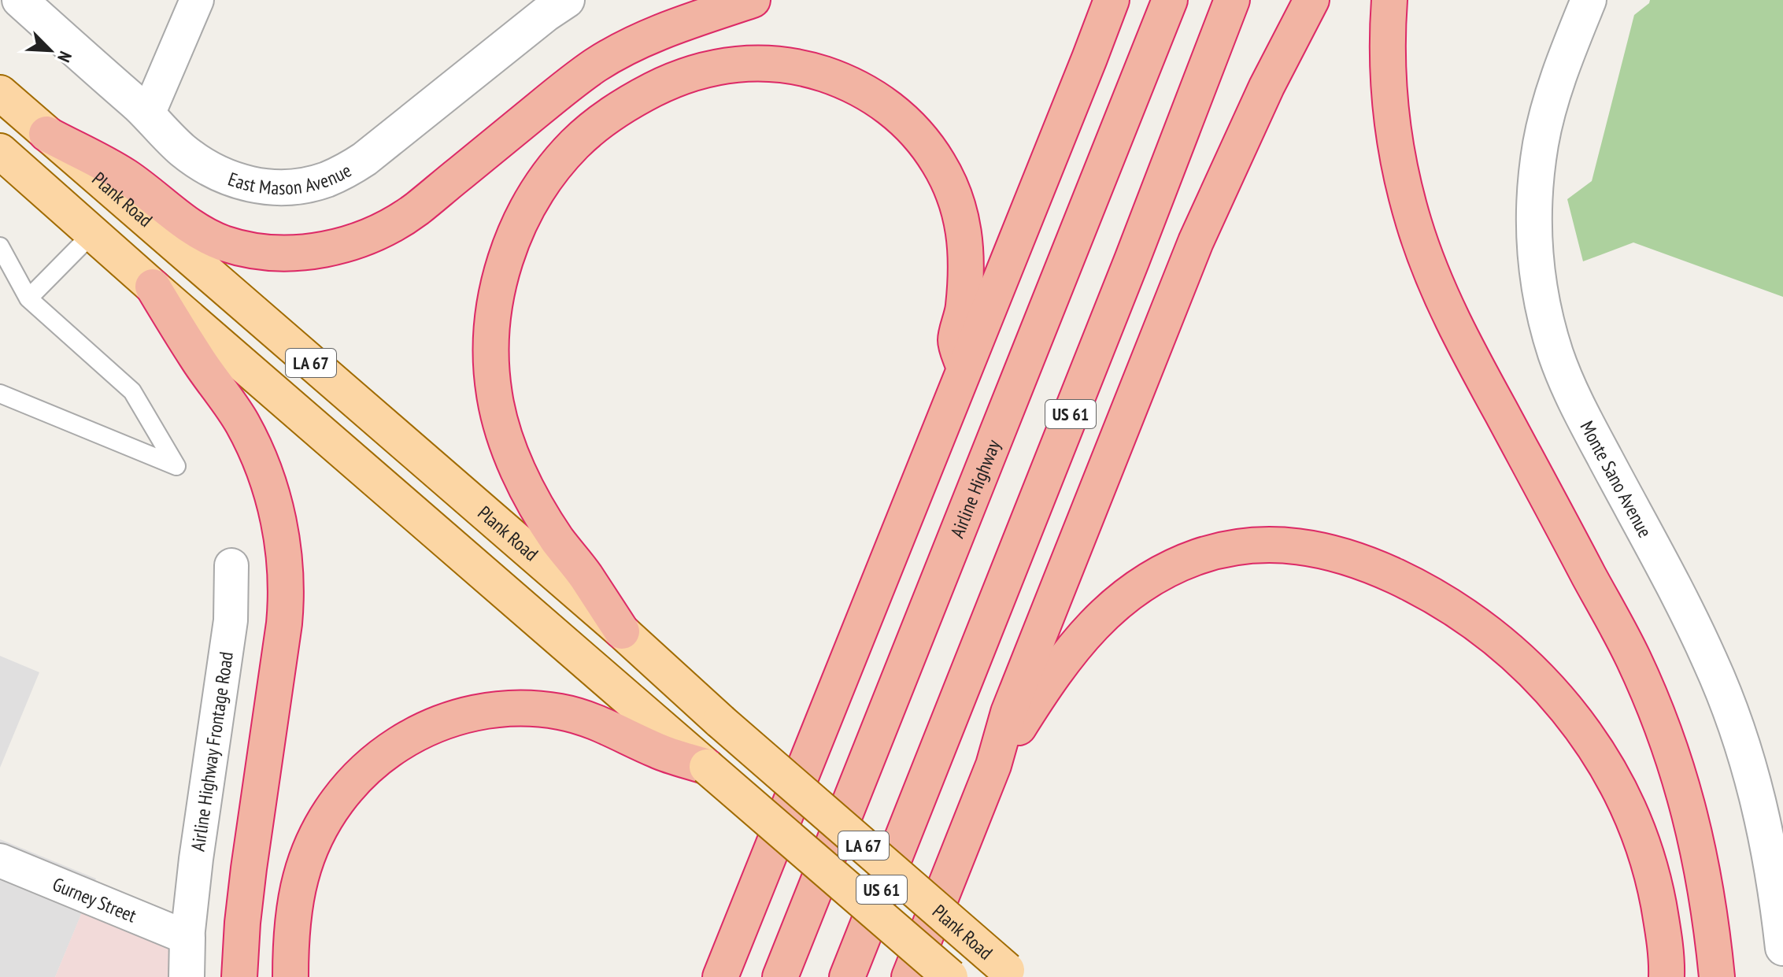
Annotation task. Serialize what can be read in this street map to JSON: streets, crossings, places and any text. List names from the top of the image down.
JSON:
{
  "streets": {
    "highway": ["US 61", "Airline Highway"],
    "main road": ["Plank Road", "LA 67"],
    "street": [
      "East Mason Avenue",
      "Monte Sano Avenue",
      "Airline Highway Frontage Road",
      "Gurney Street"
    ]
  },
  "crossings": [
    ["Airline Highway Frontage Road", "Gurney Street"]
  ],
  "north": "bottom right"
}
